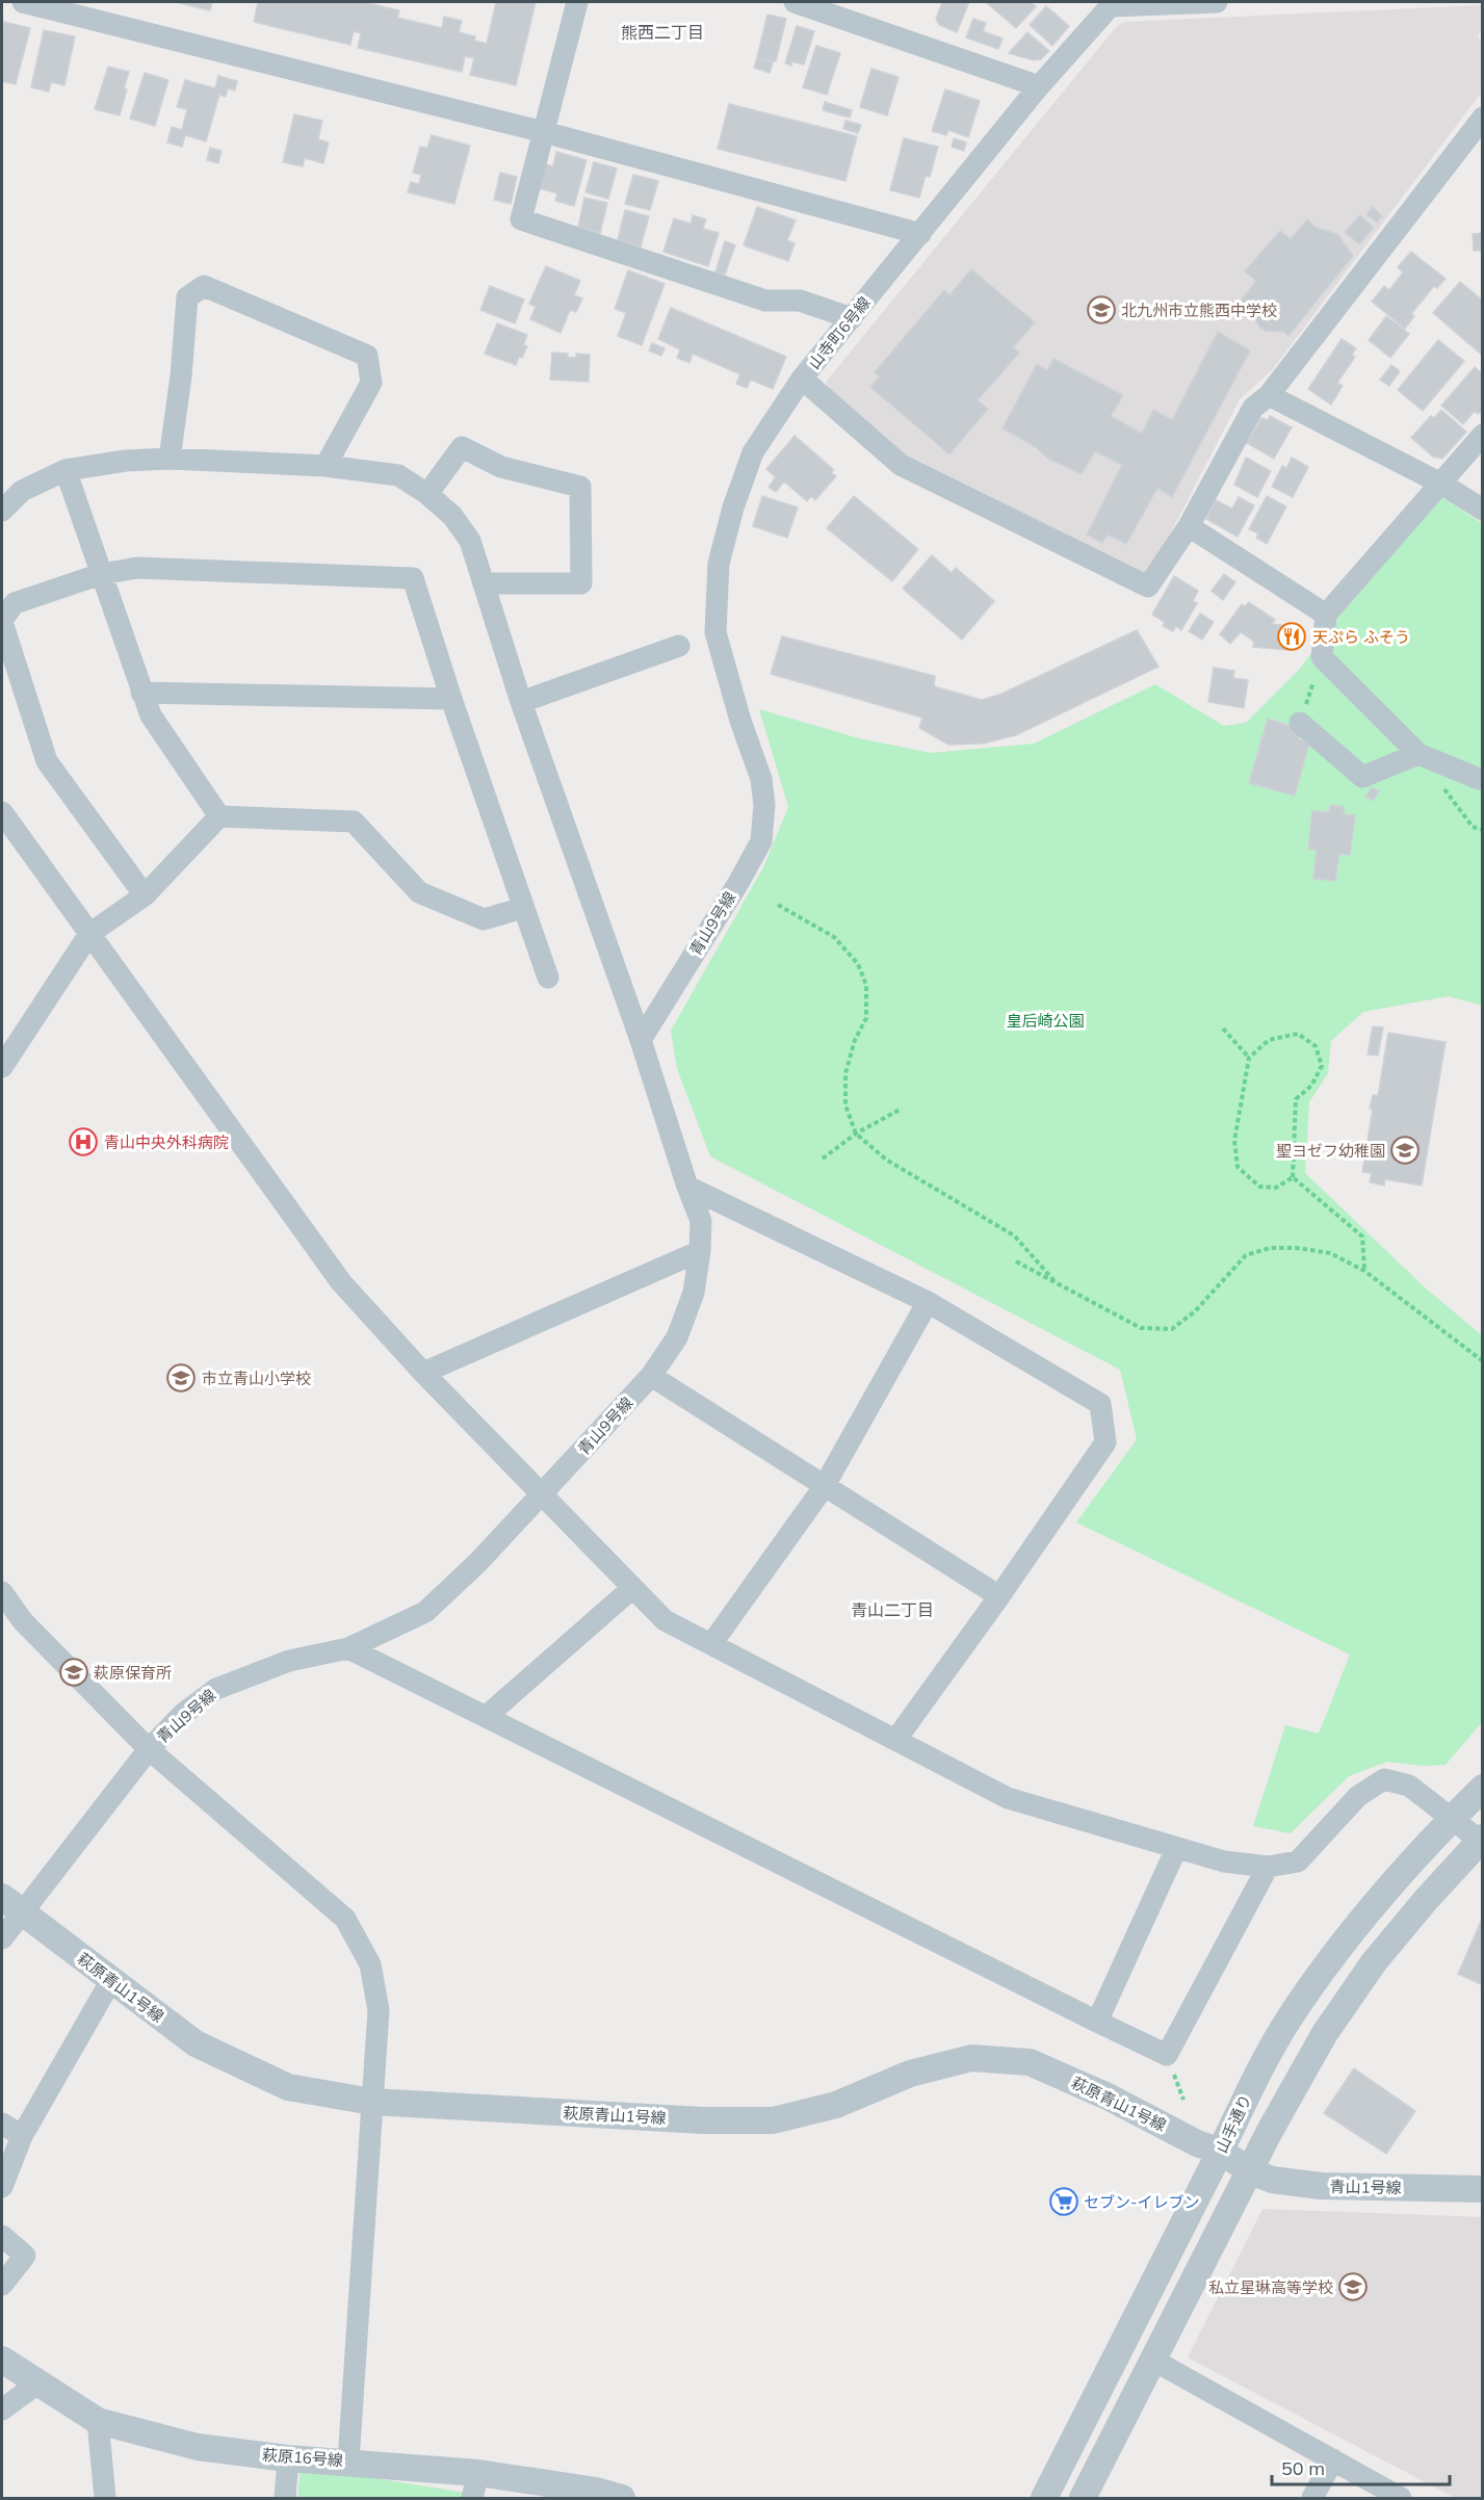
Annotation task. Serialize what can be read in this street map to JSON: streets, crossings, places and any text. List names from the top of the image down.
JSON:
{
  "streets": {
    "street": [
      "山寺町6号線",
      "青山9号線",
      "萩原青山1号線",
      "山手通り",
      "青山1号線",
      "萩原16号線"
    ]
  },
  "crossings": [
    ["山寺町6号線", "青山9号線"],
    ["青山9号線", "萩原青山1号線"],
    ["萩原青山1号線", "山手通り"],
    ["萩原青山1号線", "青山1号線"]
  ],
  "districts": ["熊西二丁目", "青山二丁目"],
  "parks": ["皇后崎公園"],
  "places": {
    "school or university": [
      "北九州市立熊西中学校",
      "聖ヨゼフ幼稚園",
      "市立青山小学校",
      "萩原保育所",
      "私立星琳高等学校"
    ],
    "restaurant": ["天ぷら ふそう"],
    "hospital": ["青山中央外科病院"],
    "supermarket": ["セブン-イレブン"]
  },
  "scale_bar": "50 m"
}
